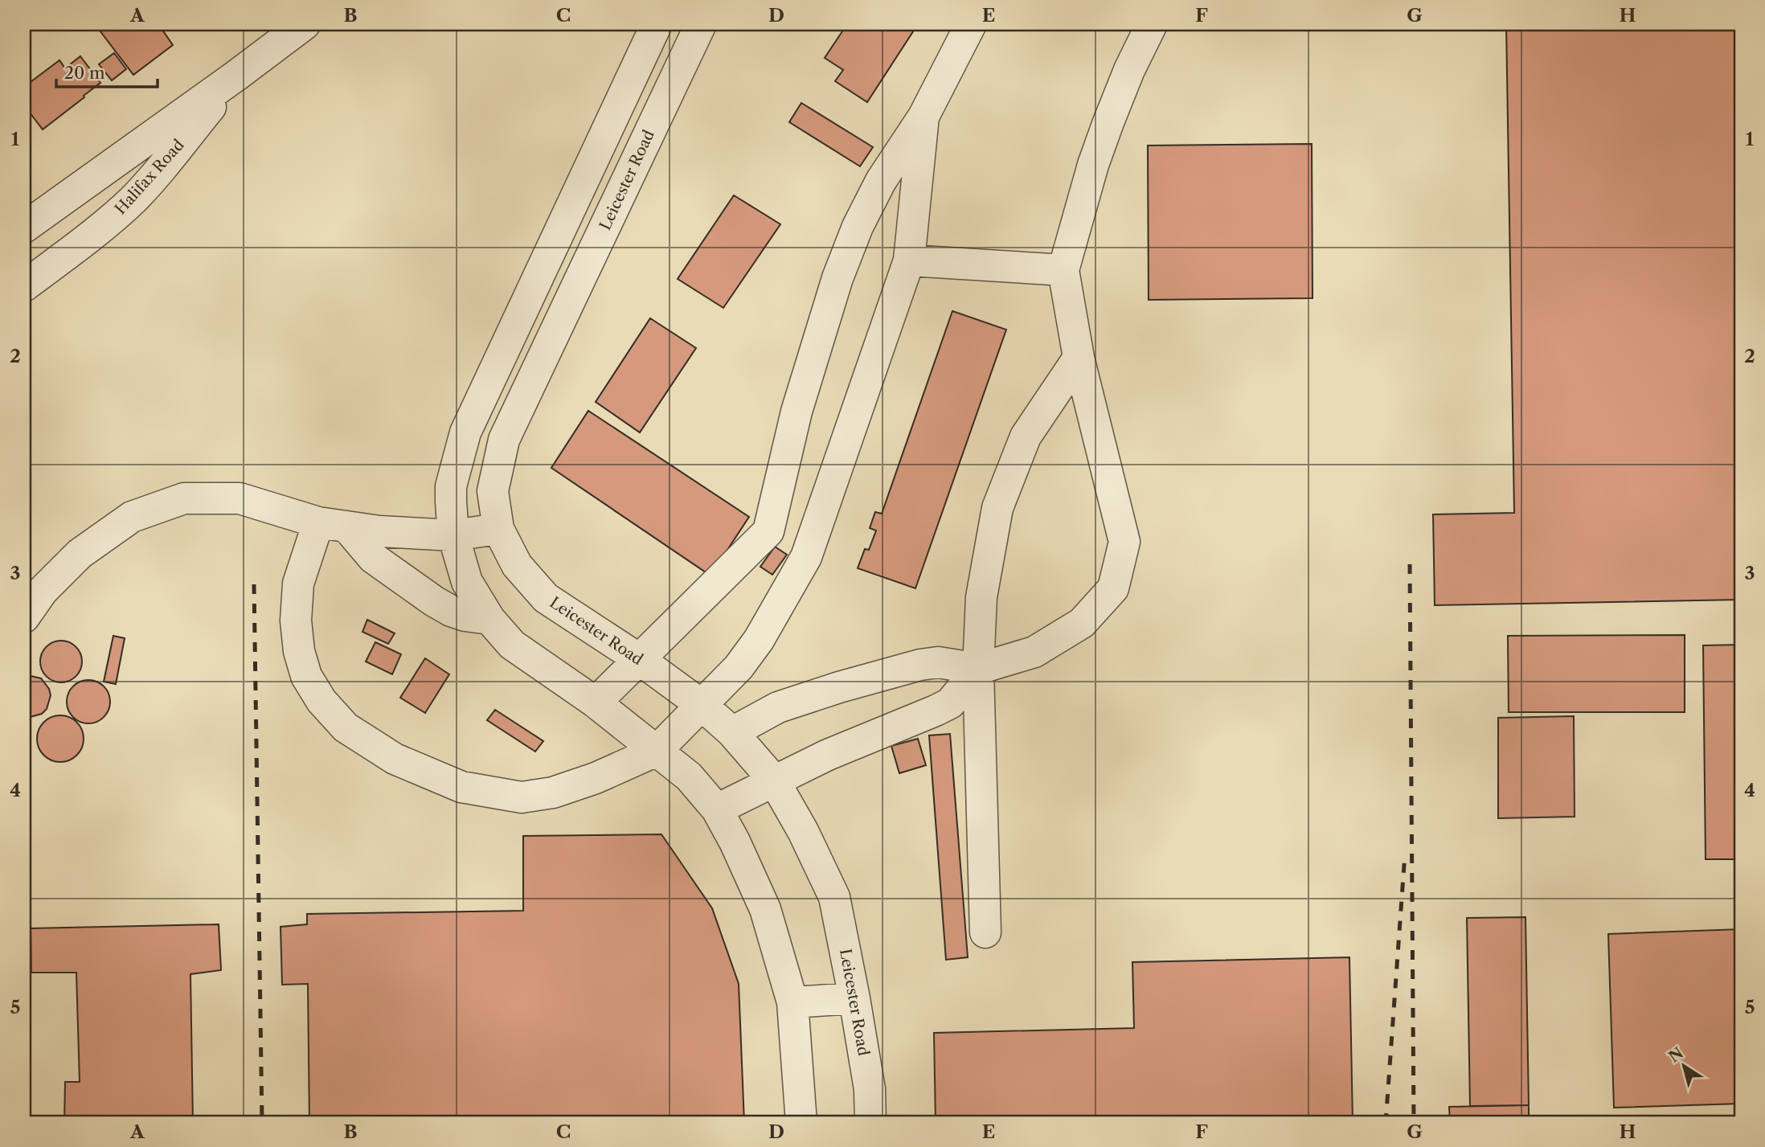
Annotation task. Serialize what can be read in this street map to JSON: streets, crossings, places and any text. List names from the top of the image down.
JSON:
{
  "streets": {
    "street": ["Halifax Road", "Leicester Road"]
  },
  "scale_bar": "20 m",
  "north": "top left",
  "grid": {
    "columns": [
      "A",
      "B",
      "C",
      "D",
      "E",
      "F",
      "G",
      "H"
    ],
    "rows": [
      "1",
      "2",
      "3",
      "4",
      "5"
    ]
  }
}
